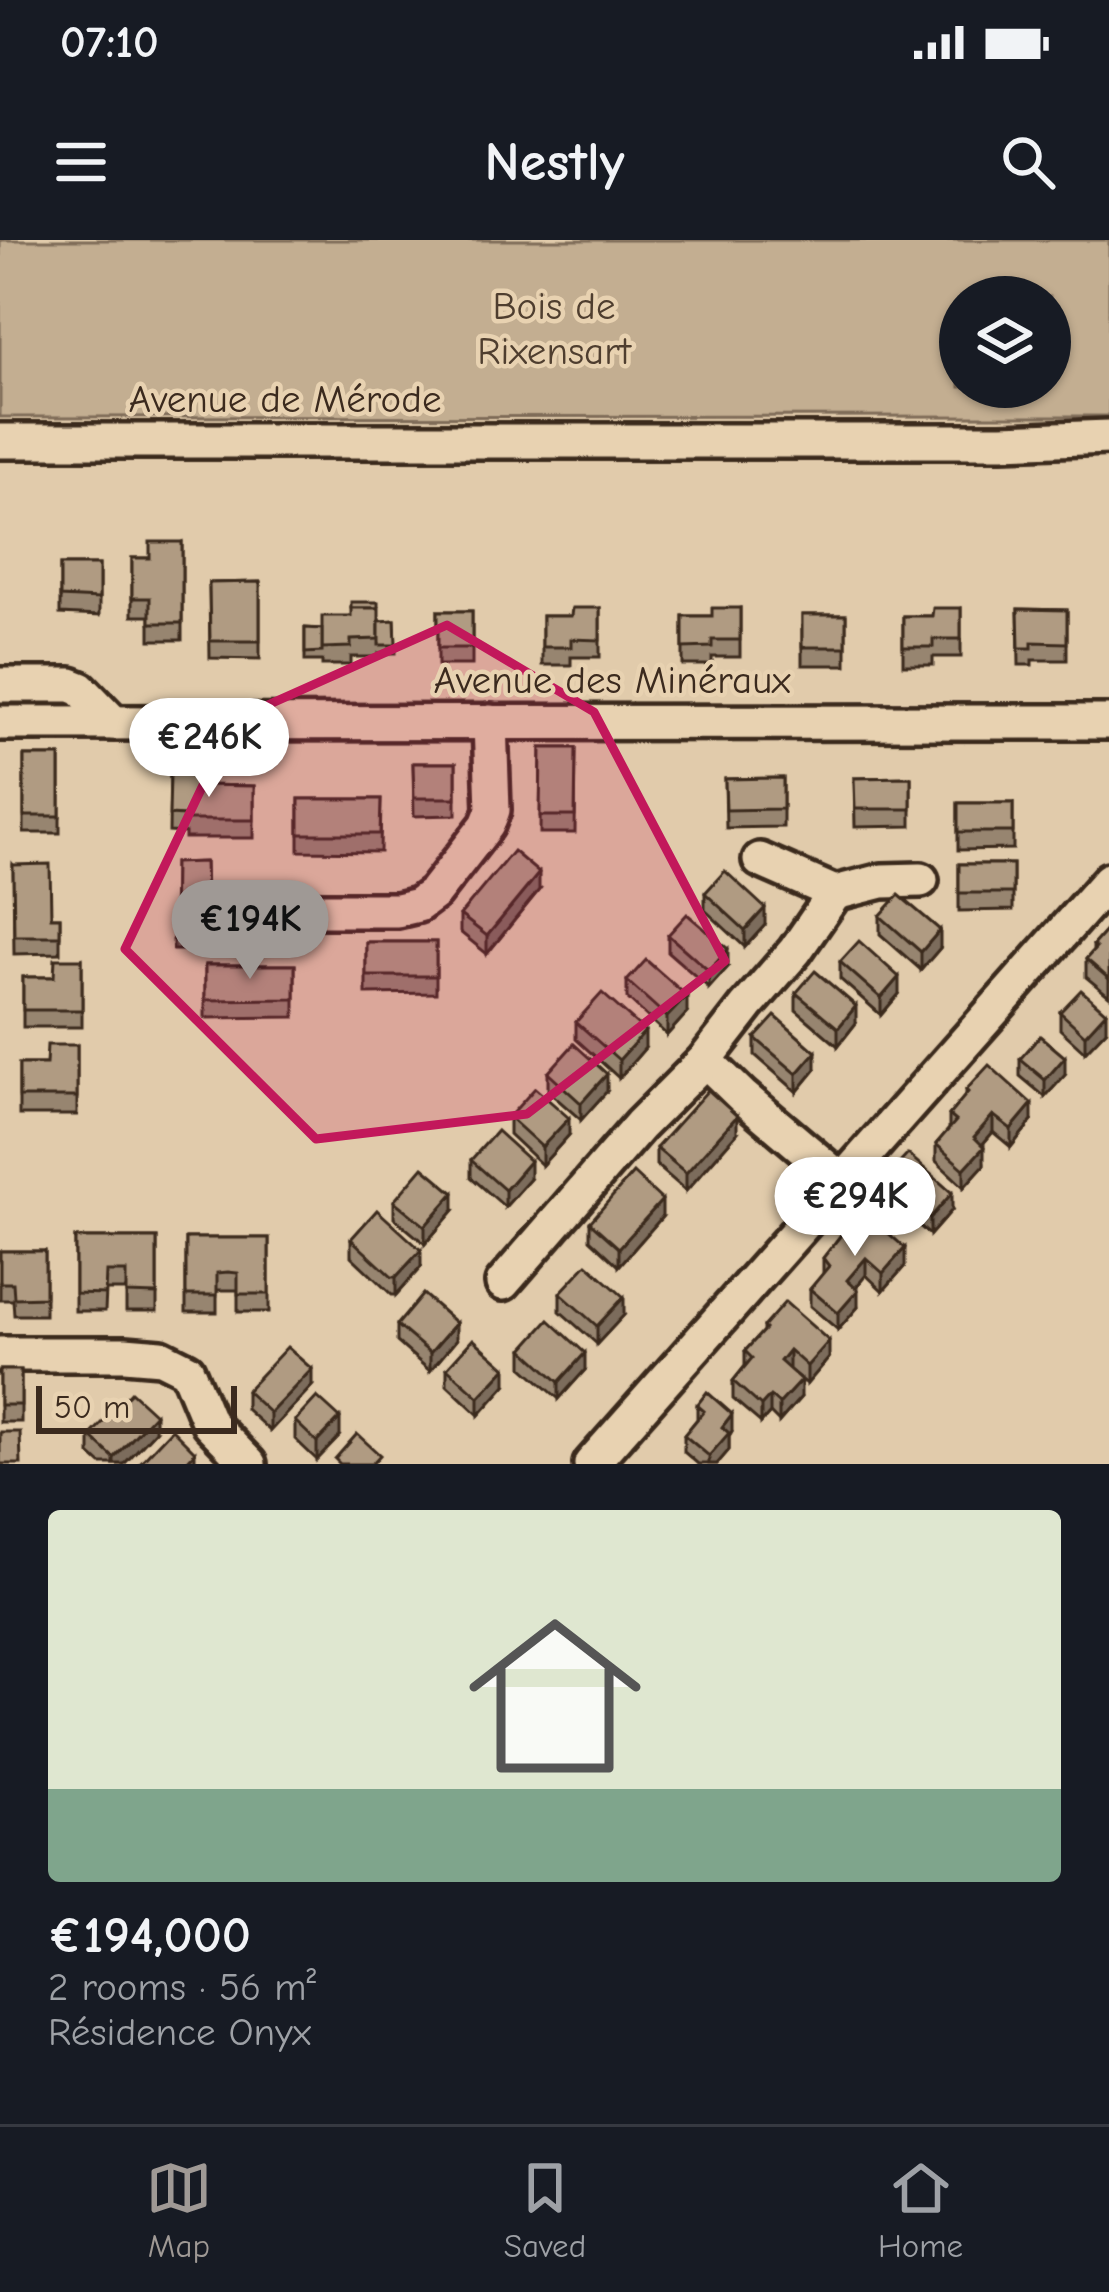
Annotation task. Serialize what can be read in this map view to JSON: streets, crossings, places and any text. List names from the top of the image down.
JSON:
{
  "streets": {
    "street": ["Avenue de Mérode", "Avenue des Minéraux"]
  },
  "parks": ["Bois de Rixensart"],
  "scale_bar": "50 m",
  "page": {
    "status": "07:10",
    "header": "Nestly",
    "price": ["€246K", "€194K", "€294K"],
    "scale": "50 m",
    "list": [
      {
        "name": "€194,000",
        "note": "2 rooms · 56 m² · Résidence Onyx"
      }
    ],
    "tabs": ["Map", "Saved", "Home"]
  }
}
